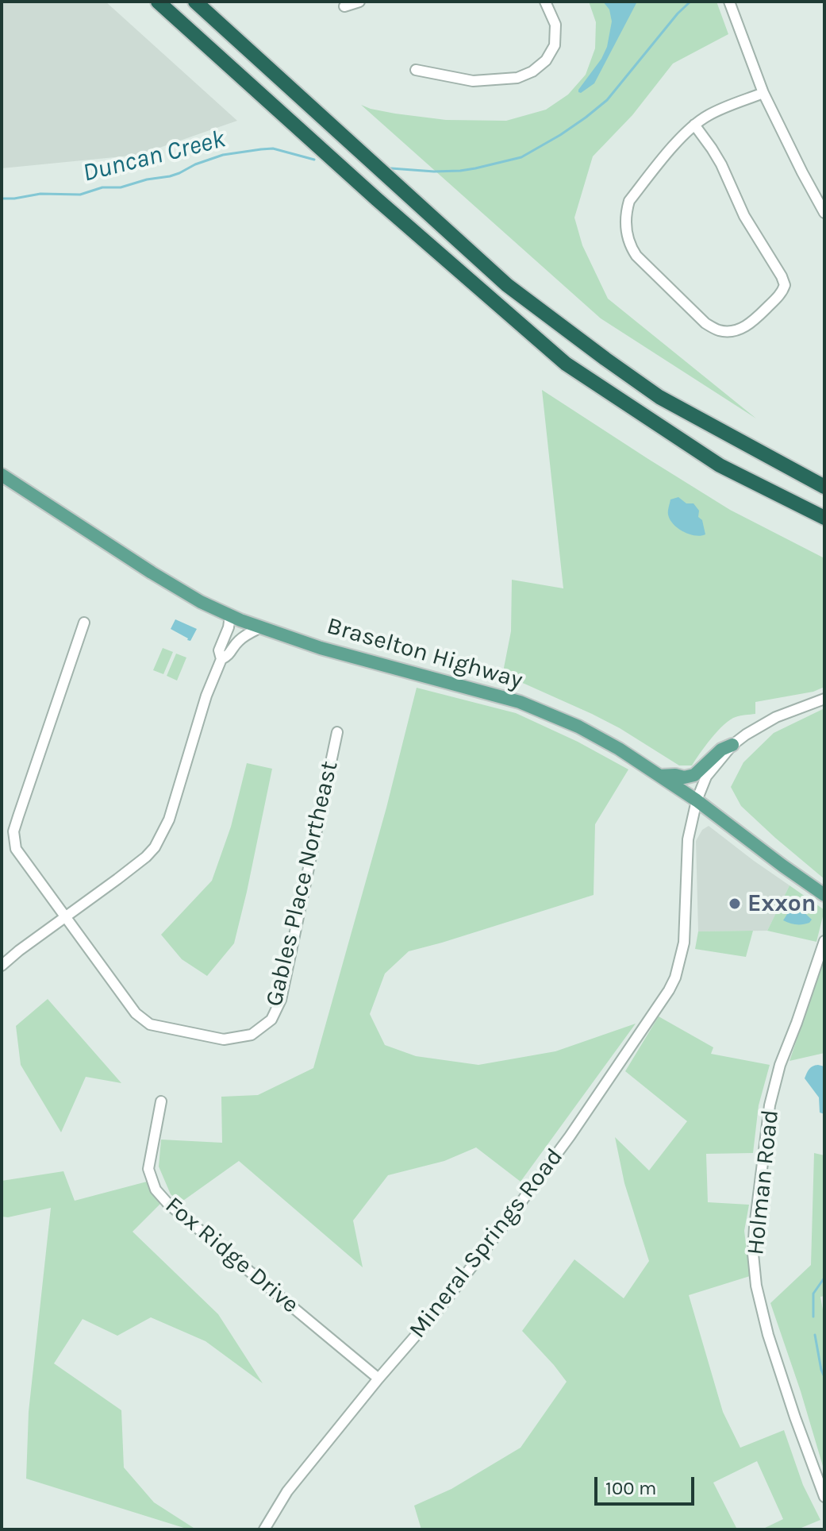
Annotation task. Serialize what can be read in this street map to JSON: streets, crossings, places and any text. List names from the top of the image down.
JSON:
{
  "streets": {
    "main road": ["Braselton Highway"],
    "street": [
      "Gables Place Northeast",
      "Holman Road",
      "Mineral Springs Road",
      "Fox Ridge Drive"
    ]
  },
  "crossings": [
    ["Braselton Highway", "Mineral Springs Road"],
    ["Mineral Springs Road", "Fox Ridge Drive"]
  ],
  "water": ["Duncan Creek"],
  "places": ["Exxon"],
  "scale_bar": "100 m"
}
